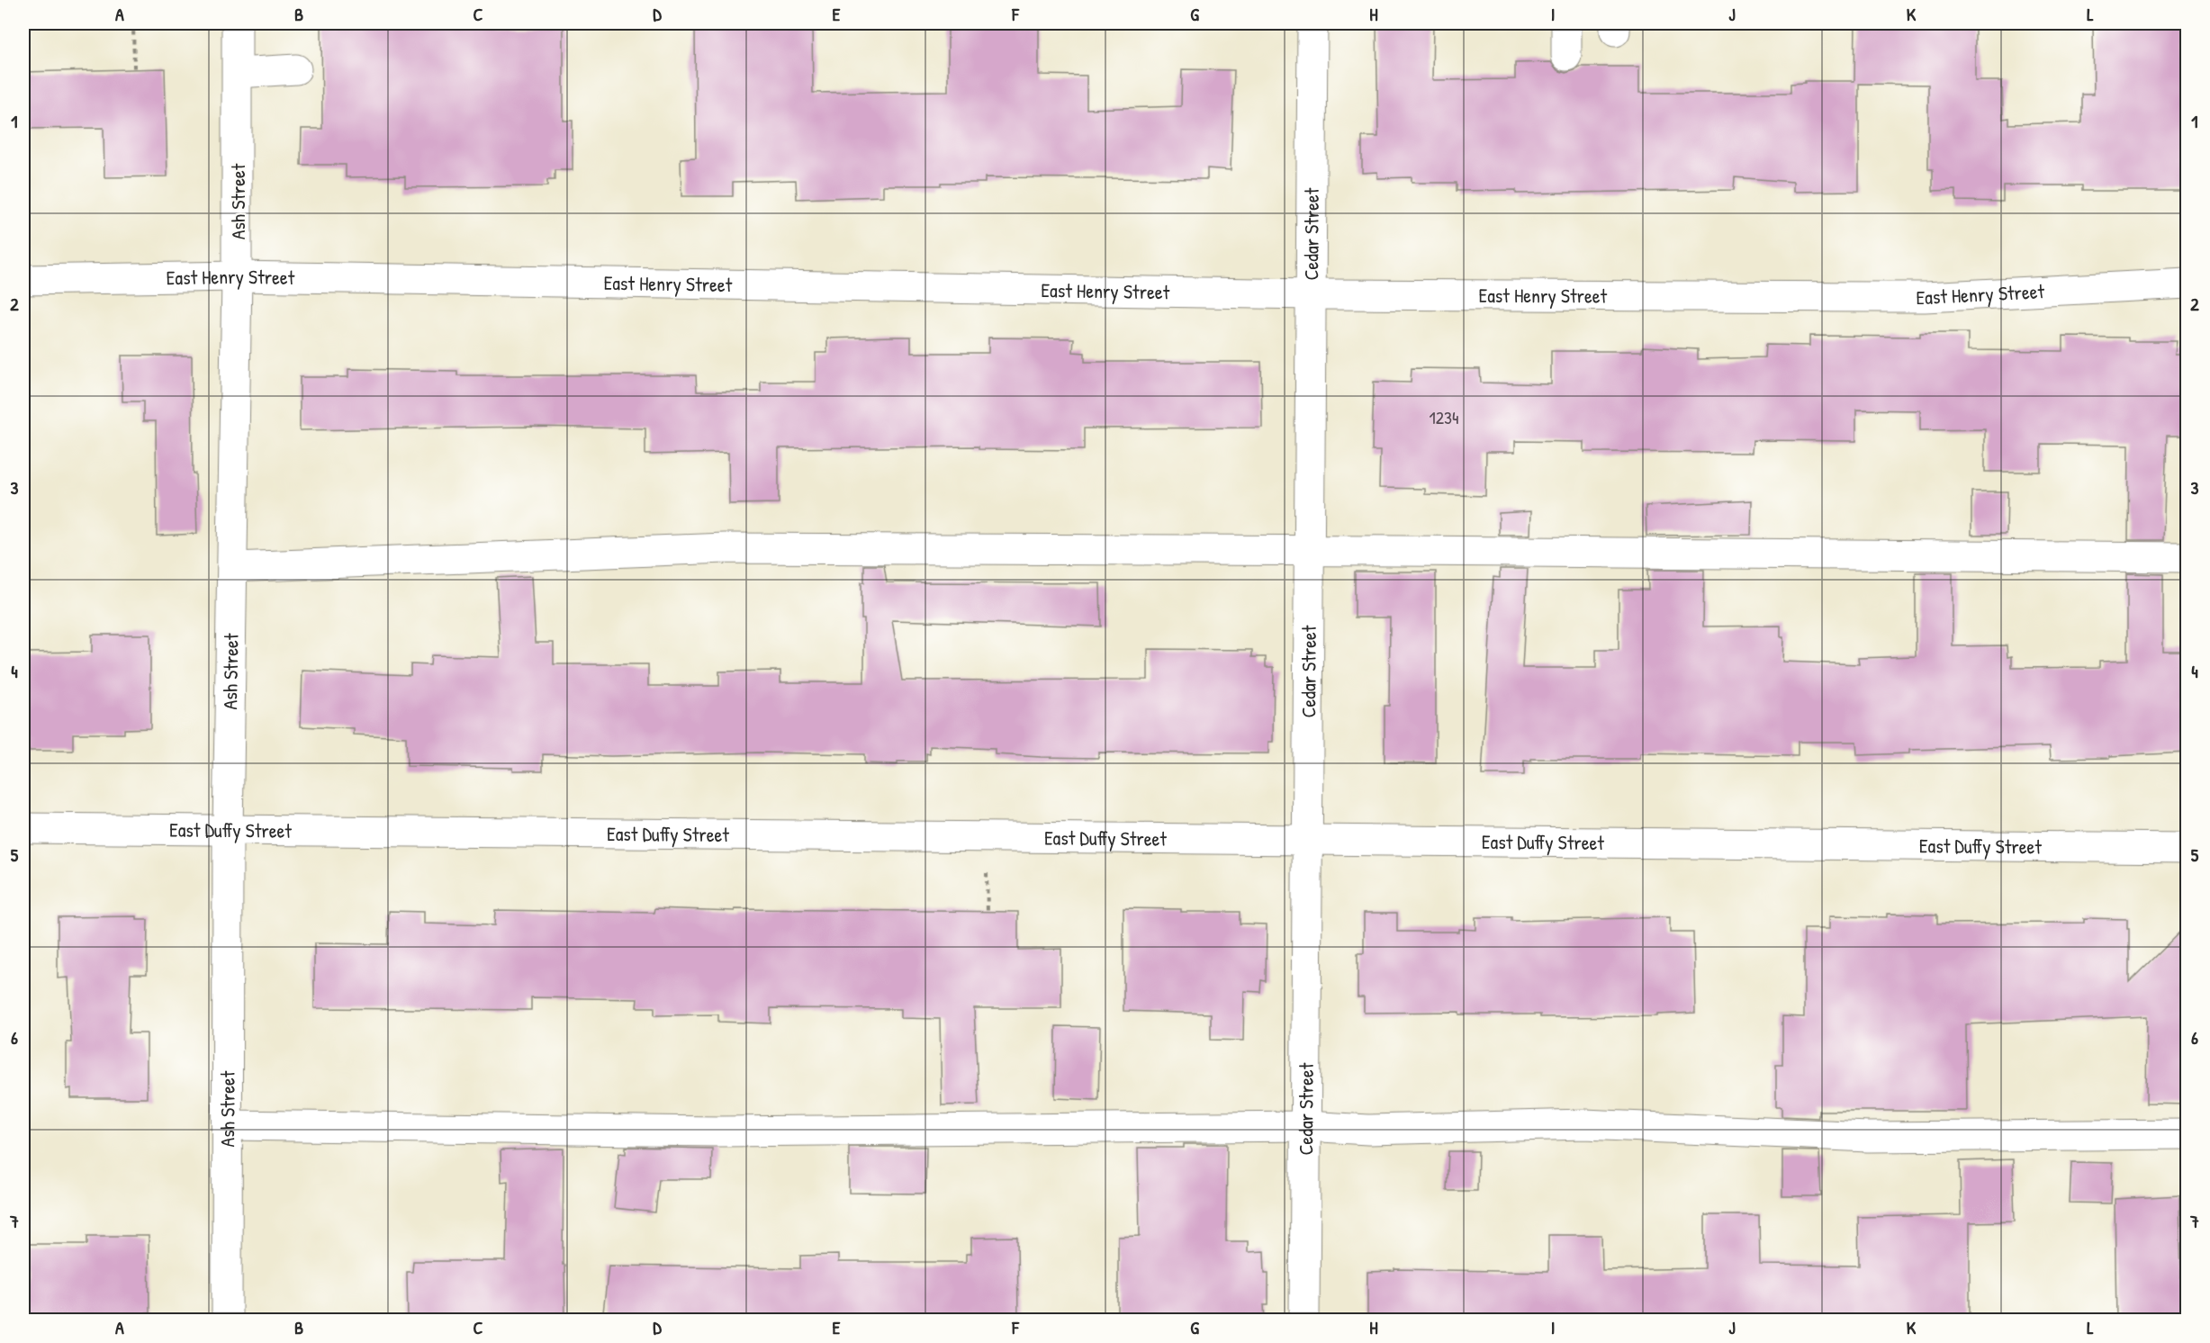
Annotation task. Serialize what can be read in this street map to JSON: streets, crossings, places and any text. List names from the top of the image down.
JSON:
{
  "streets": {
    "street": [
      "Ash Street",
      "Cedar Street",
      "East Henry Street",
      "East Duffy Street"
    ]
  },
  "crossings": [
    ["Ash Street", "East Henry Street"],
    ["Ash Street", "East Duffy Street"],
    ["Cedar Street", "East Henry Street"],
    ["Cedar Street", "East Duffy Street"]
  ],
  "house_numbers": ["1234"],
  "grid": {
    "columns": [
      "A",
      "B",
      "C",
      "D",
      "E",
      "F",
      "G",
      "H",
      "I",
      "J",
      "K",
      "L"
    ],
    "rows": [
      "1",
      "2",
      "3",
      "4",
      "5",
      "6",
      "7"
    ]
  }
}
